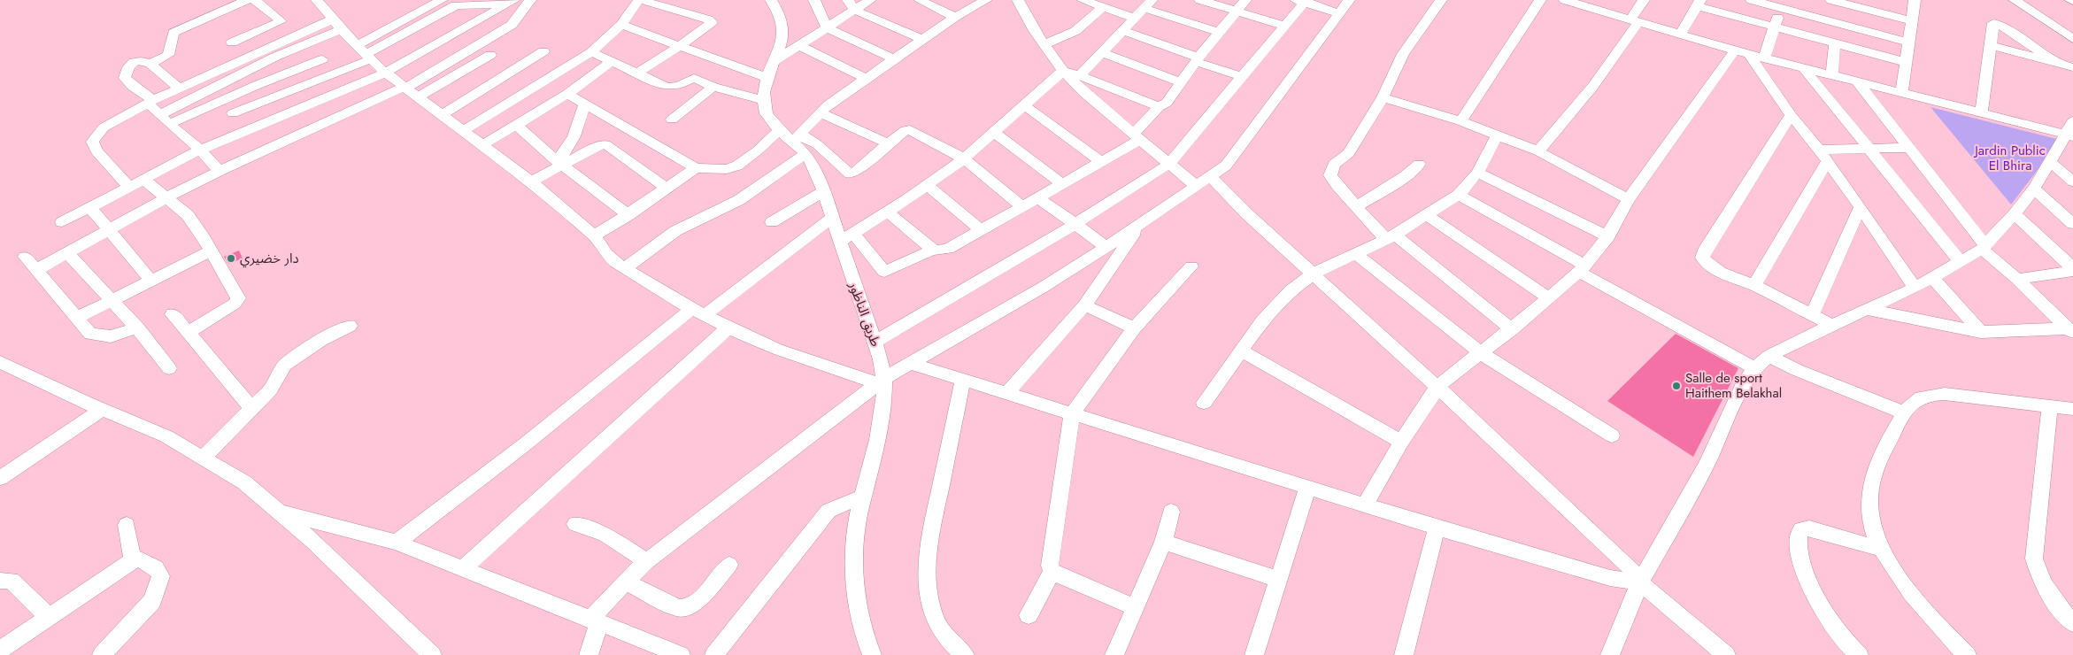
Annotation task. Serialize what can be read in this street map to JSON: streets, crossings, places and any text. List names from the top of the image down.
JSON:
{
  "streets": {
    "street": ["طريق الناظور"]
  },
  "parks": ["Jardin Public El Bhira"],
  "places": ["دار خضيري", "Salle de sport Haithem Belakhal"]
}
